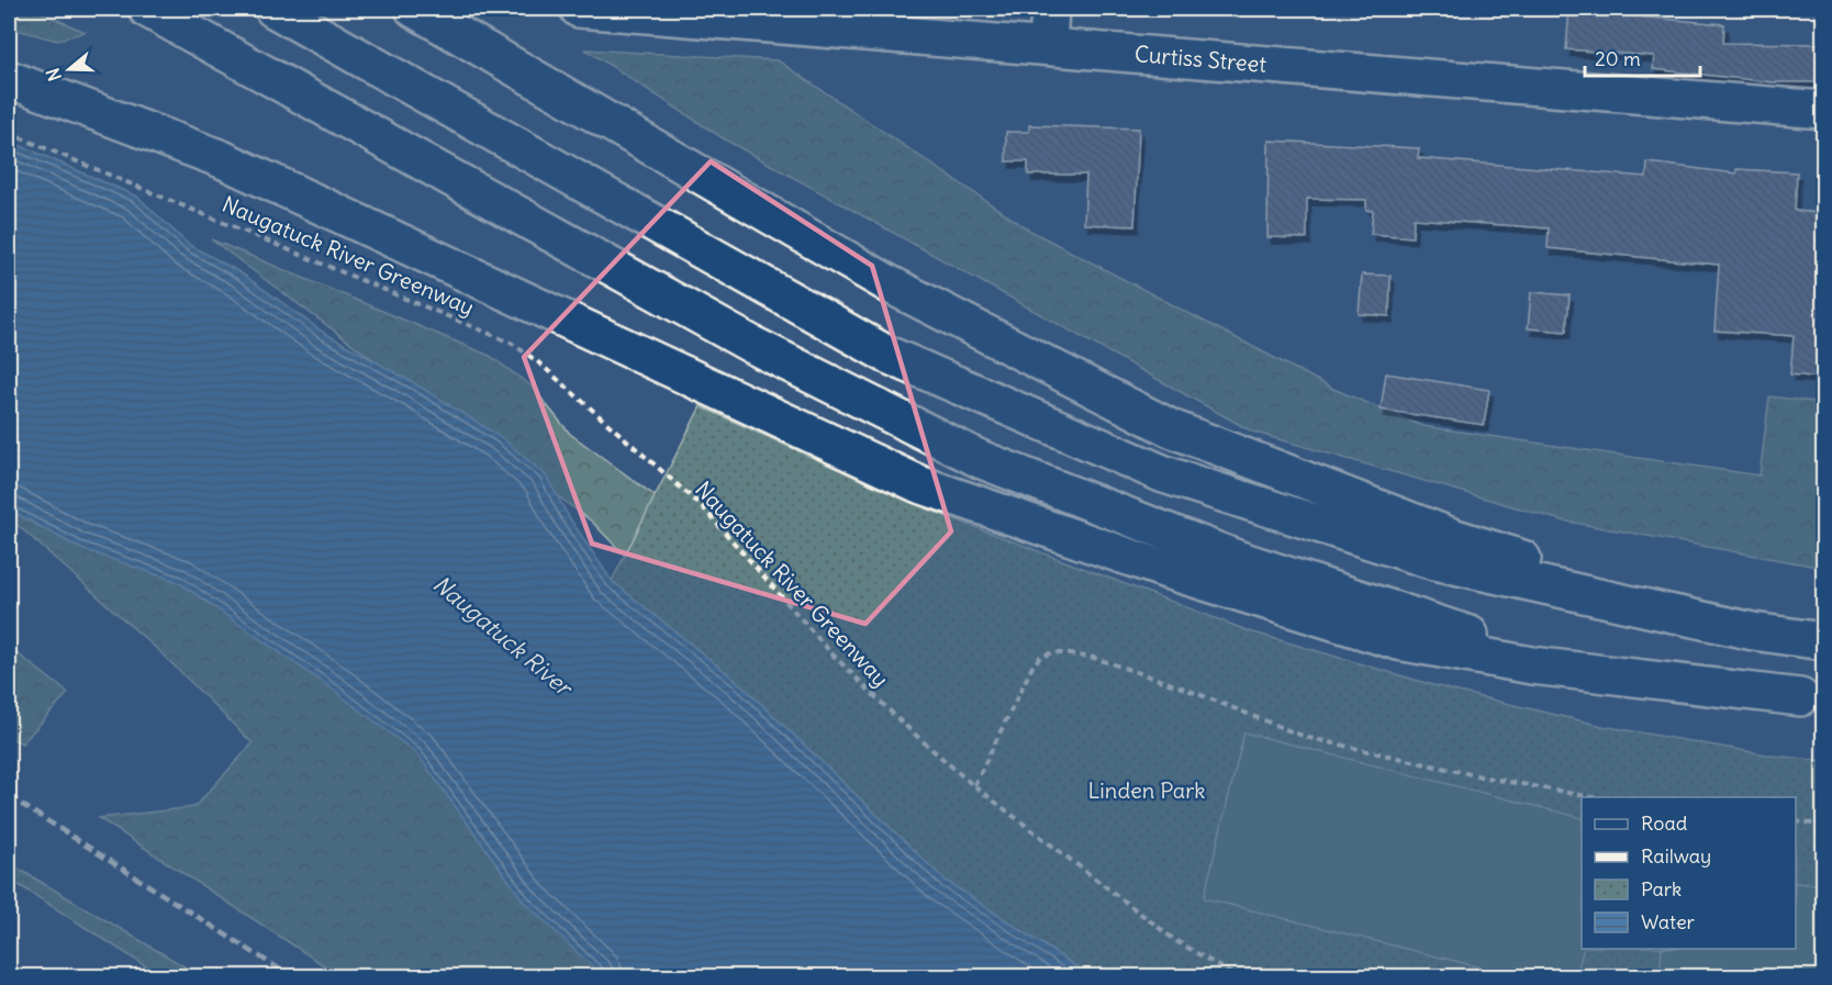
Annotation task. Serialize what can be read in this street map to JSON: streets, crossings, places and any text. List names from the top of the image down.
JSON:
{
  "streets": {
    "main road": ["Curtiss Street"],
    "path": ["Naugatuck River Greenway"]
  },
  "water": ["Naugatuck River"],
  "parks": ["Linden Park"],
  "legend": [
    "Road",
    "Railway",
    "Park",
    "Water"
  ],
  "scale_bar": "20 m",
  "north": "left"
}
